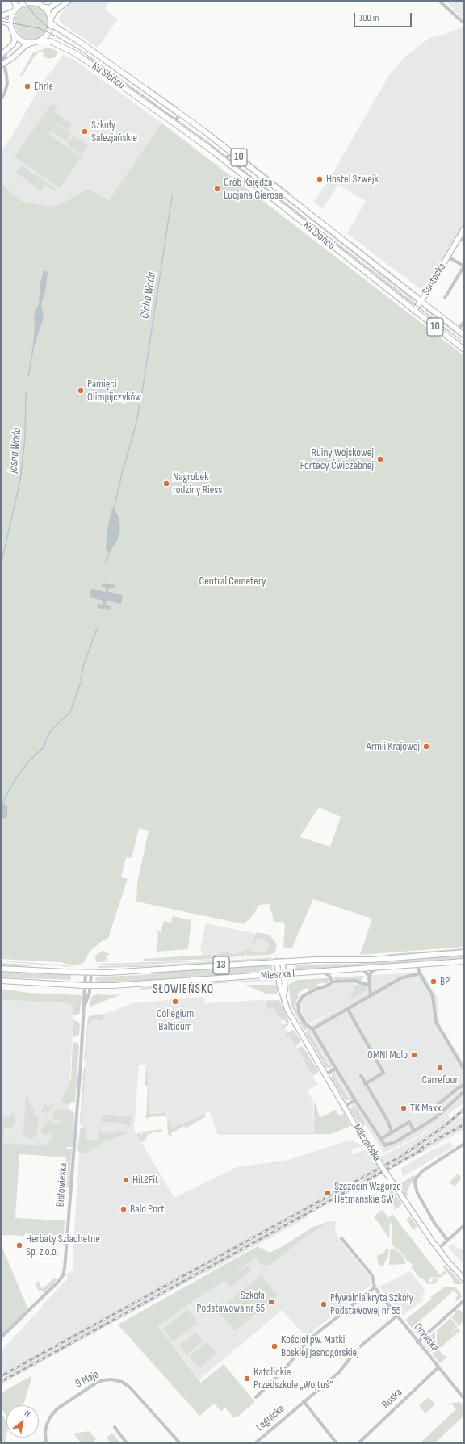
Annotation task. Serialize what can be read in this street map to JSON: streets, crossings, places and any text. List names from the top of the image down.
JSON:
{
  "streets": {
    "main road": [
      "Ku Słońcu",
      "10",
      "13",
      "Mieszka I"
    ],
    "street": [
      "Santocka",
      "Milczańska",
      "Białowieska",
      "Orawska",
      "9 Maja",
      "Ruska",
      "Legnicka"
    ]
  },
  "crossings": [
    ["Ku Słońcu", "10"],
    ["Ku Słońcu", "Santocka"],
    ["Mieszka I", "Milczańska"],
    ["Mieszka I", "Białowieska"],
    ["Orawska", "Ruska"],
    ["Orawska", "Legnicka"]
  ],
  "districts": ["SŁOWIEŃSKO"],
  "water": ["Cicha Woda", "Jasna Woda"],
  "parks": ["Central Cemetery"],
  "places": [
    "Ehrle",
    "Szkoły Salezjańskie",
    "Hostel Szwejk",
    "Grób Księdza Lucjana Gierosa",
    "Pamięci Olimpijczyków",
    "Ruiny Wojskowej Fortecy Ćwiczebnej",
    "Nagrobek rodziny Riess",
    "Armii Krajowej",
    "BP",
    "Collegium Balticum",
    "OMNI Molo",
    "Carrefour",
    "TK Maxx",
    "Hit2Fit",
    "Szczecin Wzgórze Hetmańskie SW",
    "Bald Port",
    "Herbaty Szlachetne Sp. z o.o.",
    "Szkoła Podstawowa nr 55",
    "Pływalnia kryta Szkoły Podstawowej nr 55",
    "Kościół pw. Matki Boskiej Jasnogórskiej",
    "Katolickie Przedszkole „Wojtuś”"
  ],
  "scale_bar": "100 m",
  "north": "top right"
}
